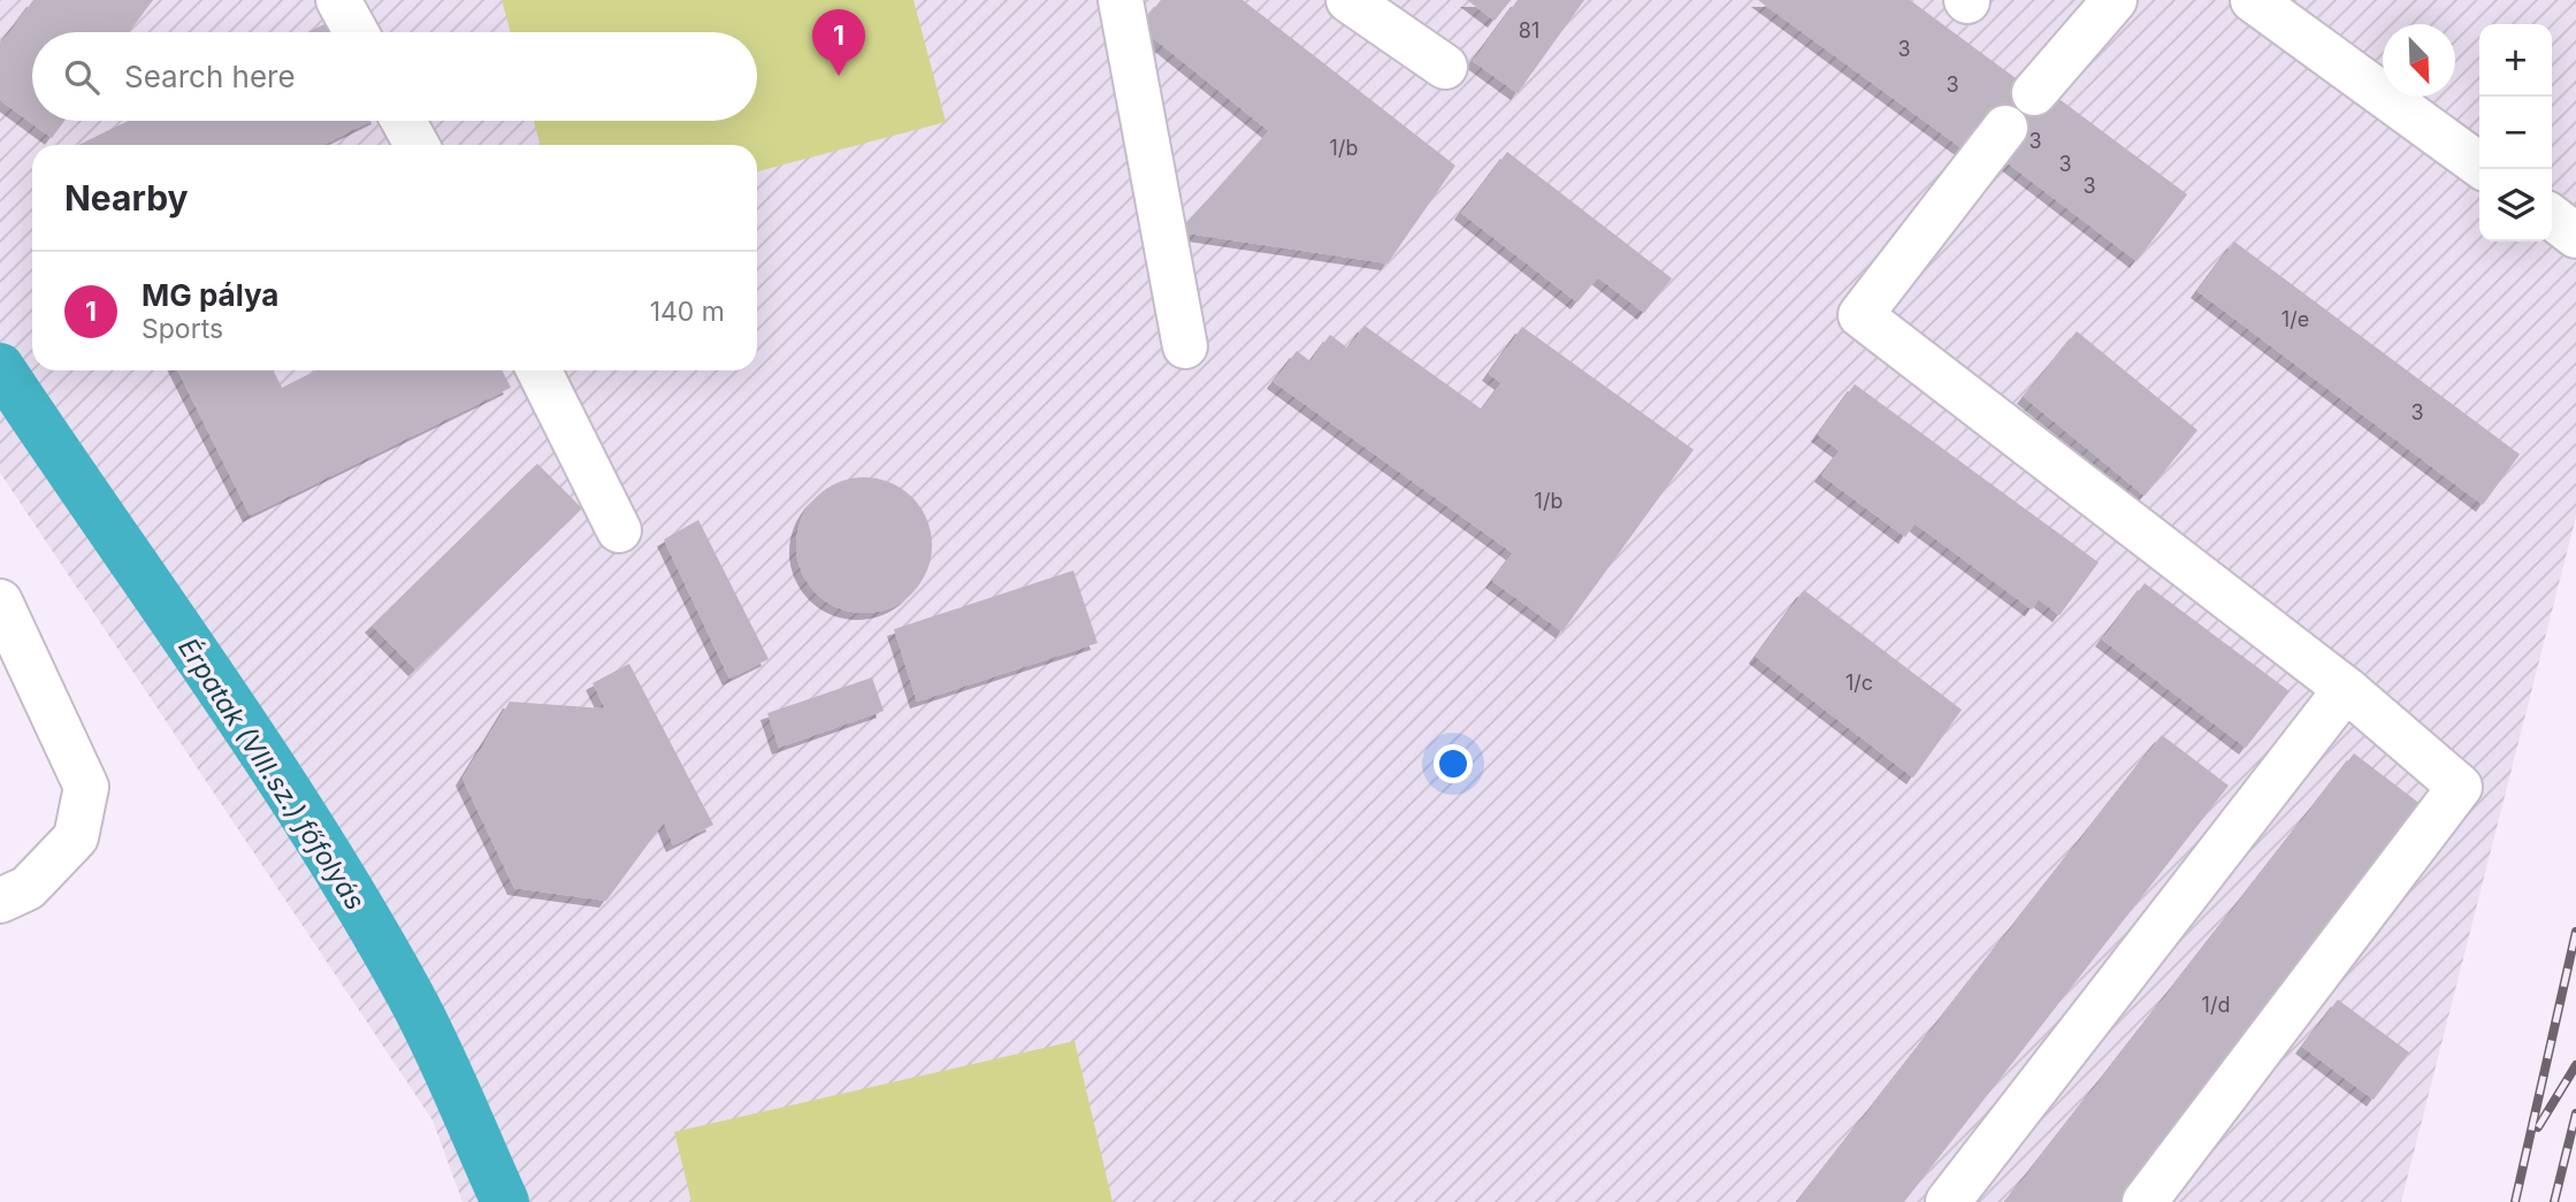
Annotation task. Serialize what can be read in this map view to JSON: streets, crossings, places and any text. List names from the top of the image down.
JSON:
{
  "water": ["Érpatak (VIII.sz.) főfolyás"],
  "house_numbers": [
    "81",
    "3",
    "3",
    "3",
    "1/b",
    "3",
    "3",
    "1/e",
    "3",
    "1/b",
    "1/c",
    "1/d"
  ],
  "north": "bottom right",
  "page": {
    "pins": "1",
    "map_buttons": ["+", "−"],
    "search": "Search here",
    "heading": "Nearby",
    "list": [
      {
        "mark": "1",
        "name": "MG pálya",
        "note": "Sports",
        "value": "140 m"
      }
    ]
  }
}
